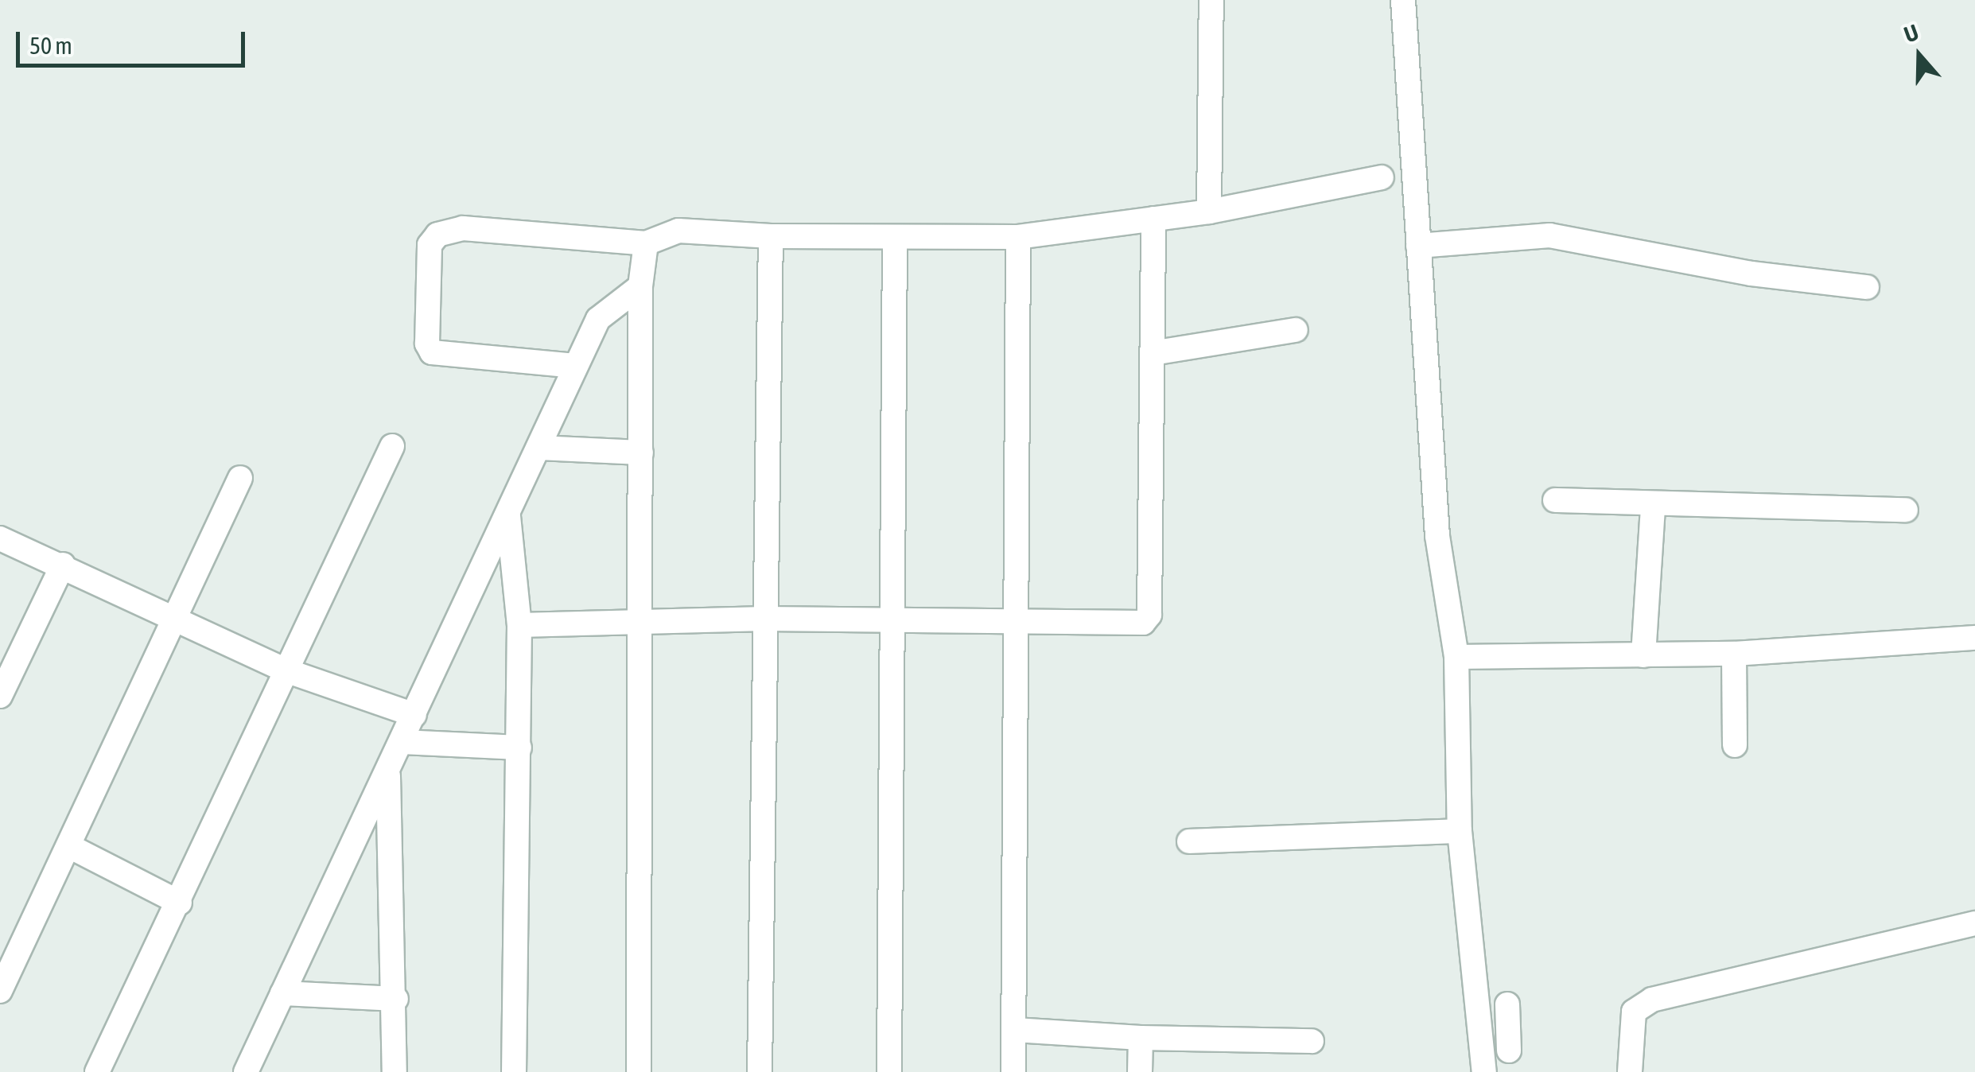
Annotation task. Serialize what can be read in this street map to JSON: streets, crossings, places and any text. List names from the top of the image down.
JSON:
{
  "scale_bar": "50 m",
  "north": "top"
}
